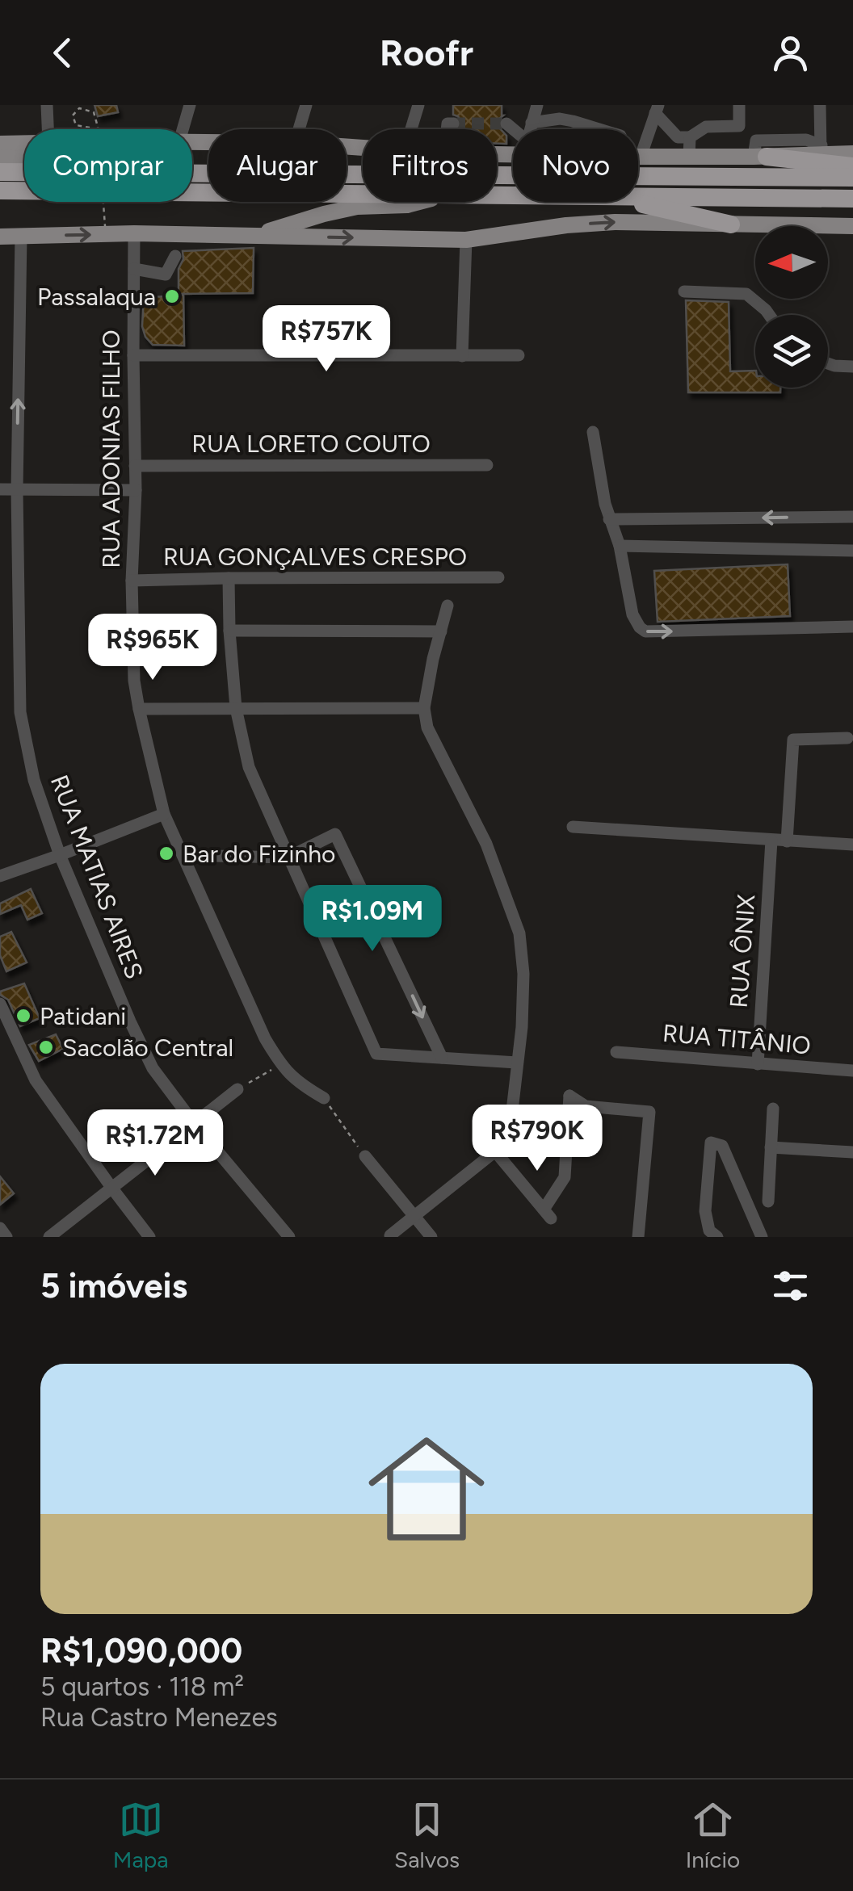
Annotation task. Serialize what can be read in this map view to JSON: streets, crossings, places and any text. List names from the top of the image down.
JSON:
{
  "streets": {
    "street": [
      "RUA LORETO COUTO",
      "RUA ADONIAS FILHO",
      "RUA GONÇALVES CRESPO",
      "RUA MATIAS AIRES",
      "RUA ÔNIX",
      "RUA TITÂNIO"
    ]
  },
  "crossings": [
    ["RUA LORETO COUTO", "RUA ADONIAS FILHO"],
    ["RUA ADONIAS FILHO", "RUA GONÇALVES CRESPO"],
    ["RUA ÔNIX", "RUA TITÂNIO"]
  ],
  "places": [
    "Passalaqua",
    "Bar do Fizinho",
    "Patidani",
    "Sacolão Central"
  ],
  "north": "left",
  "page": {
    "header": "Roofr",
    "chip": [
      "Comprar",
      "Alugar",
      "Filtros",
      "Novo"
    ],
    "price": [
      "R$757K",
      "R$965K",
      "R$1.09M",
      "R$790K",
      "R$1.72M"
    ],
    "heading": "5 imóveis",
    "list": [
      {
        "name": "R$1,090,000",
        "note": "5 quartos · 118 m² · Rua Castro Menezes"
      }
    ],
    "tabs": ["Mapa", "Salvos", "Início"]
  }
}
